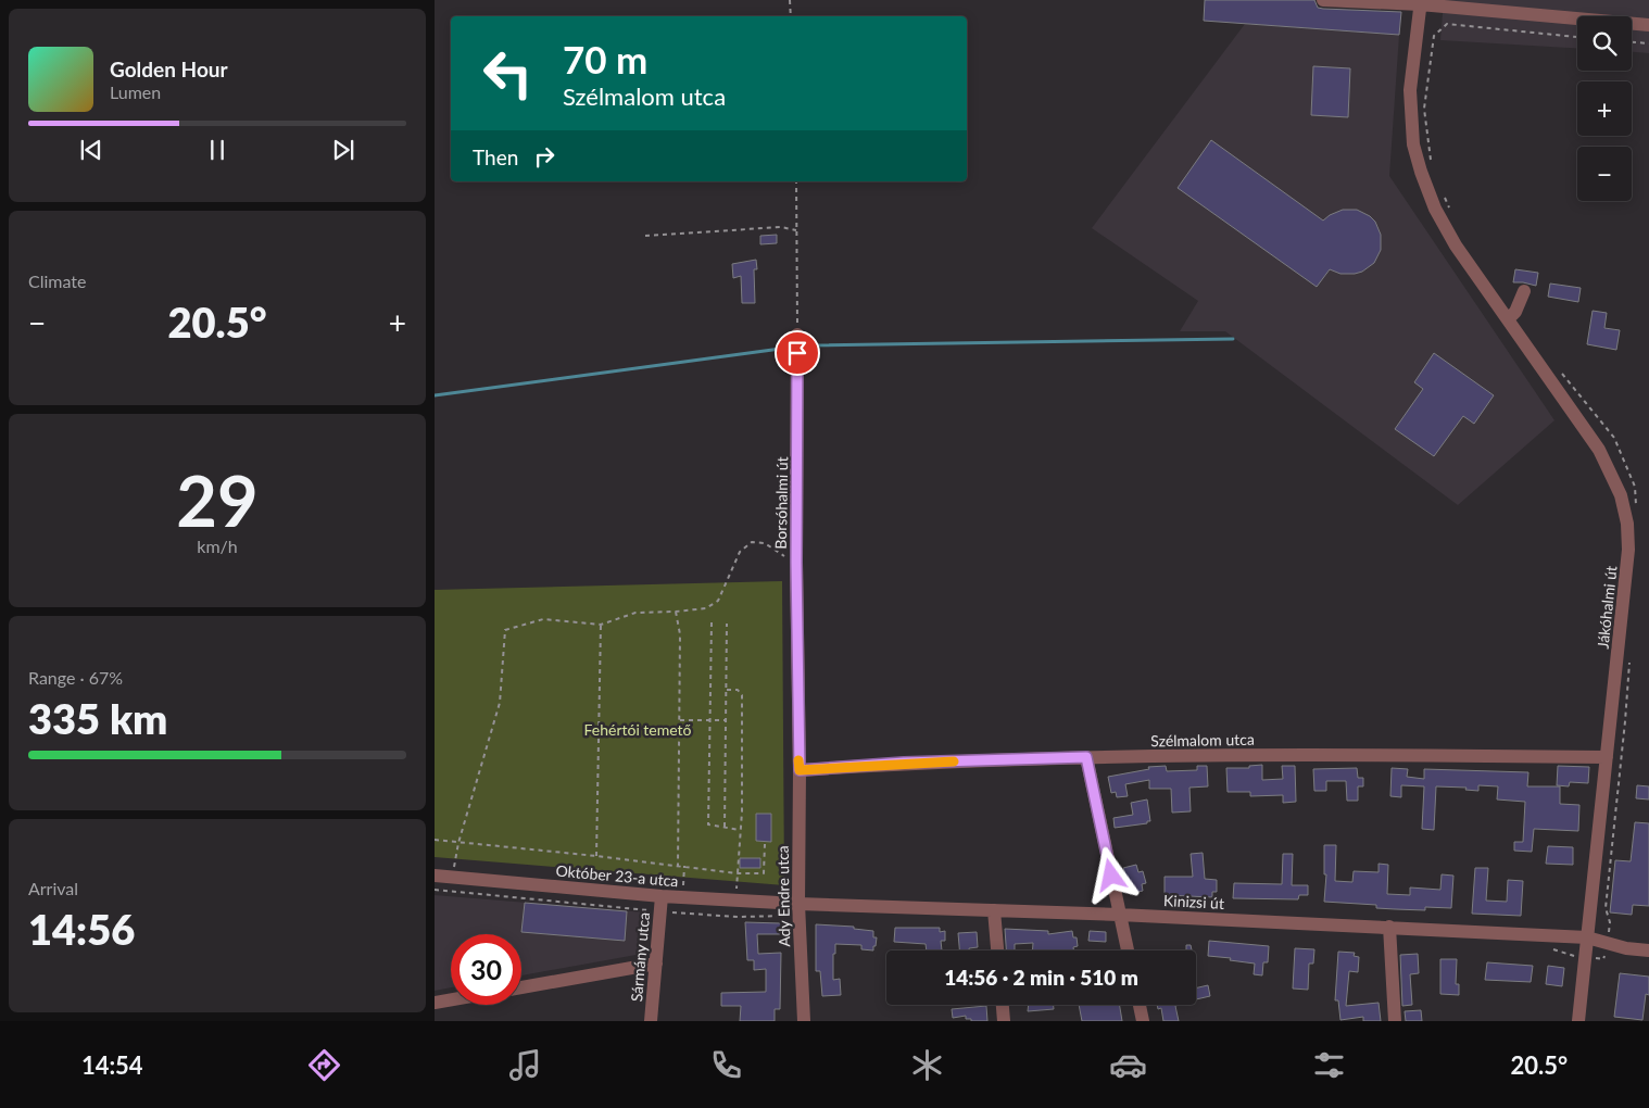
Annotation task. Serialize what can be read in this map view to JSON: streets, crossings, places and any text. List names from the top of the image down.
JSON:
{
  "streets": {
    "street": [
      "Borsóhalmi út",
      "Jákóhalmi út",
      "Szélmalom utca",
      "Október 23-a utca",
      "Ady Endre utca",
      "Kinizsi út",
      "Sármány utca"
    ]
  },
  "crossings": [
    ["Borsóhalmi út", "Szélmalom utca"],
    ["Borsóhalmi út", "Ady Endre utca"],
    ["Jákóhalmi út", "Szélmalom utca"],
    ["Jákóhalmi út", "Kinizsi út"],
    ["Szélmalom utca", "Ady Endre utca"],
    ["Október 23-a utca", "Ady Endre utca"],
    ["Október 23-a utca", "Kinizsi út"],
    ["Október 23-a utca", "Sármány utca"],
    ["Ady Endre utca", "Kinizsi út"]
  ],
  "parks": ["Fehértói temető"],
  "page": {
    "map_buttons": ["+", "−"],
    "turn": ["70 m", "Szélmalom utca"],
    "song": ["Golden Hour", "Lumen"],
    "then": "Then",
    "tile": [
      "Climate",
      ["29", "km/h"],
      ["Range · 67%", "335 km"],
      ["Arrival", "14:56"]
    ],
    "heat": ["−", "20.5°", "+"],
    "limit": "30",
    "trip": "14:56 · 2 min · 510 m",
    "tabs": ["14:54", "20.5°"]
  }
}
